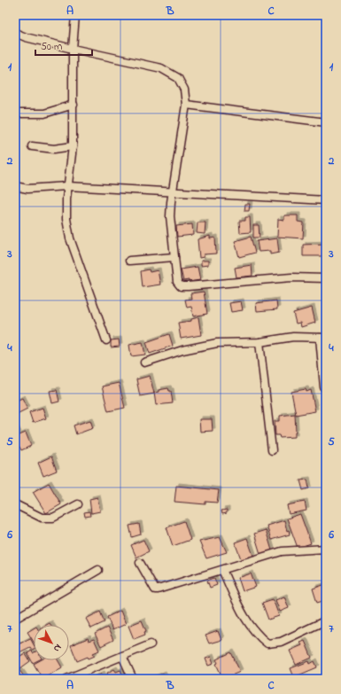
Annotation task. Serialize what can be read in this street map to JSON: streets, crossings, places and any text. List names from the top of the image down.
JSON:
{
  "scale_bar": "50 m",
  "north": "bottom right",
  "grid": {
    "columns": ["A", "B", "C"],
    "rows": [
      "1",
      "2",
      "3",
      "4",
      "5",
      "6",
      "7"
    ]
  }
}
